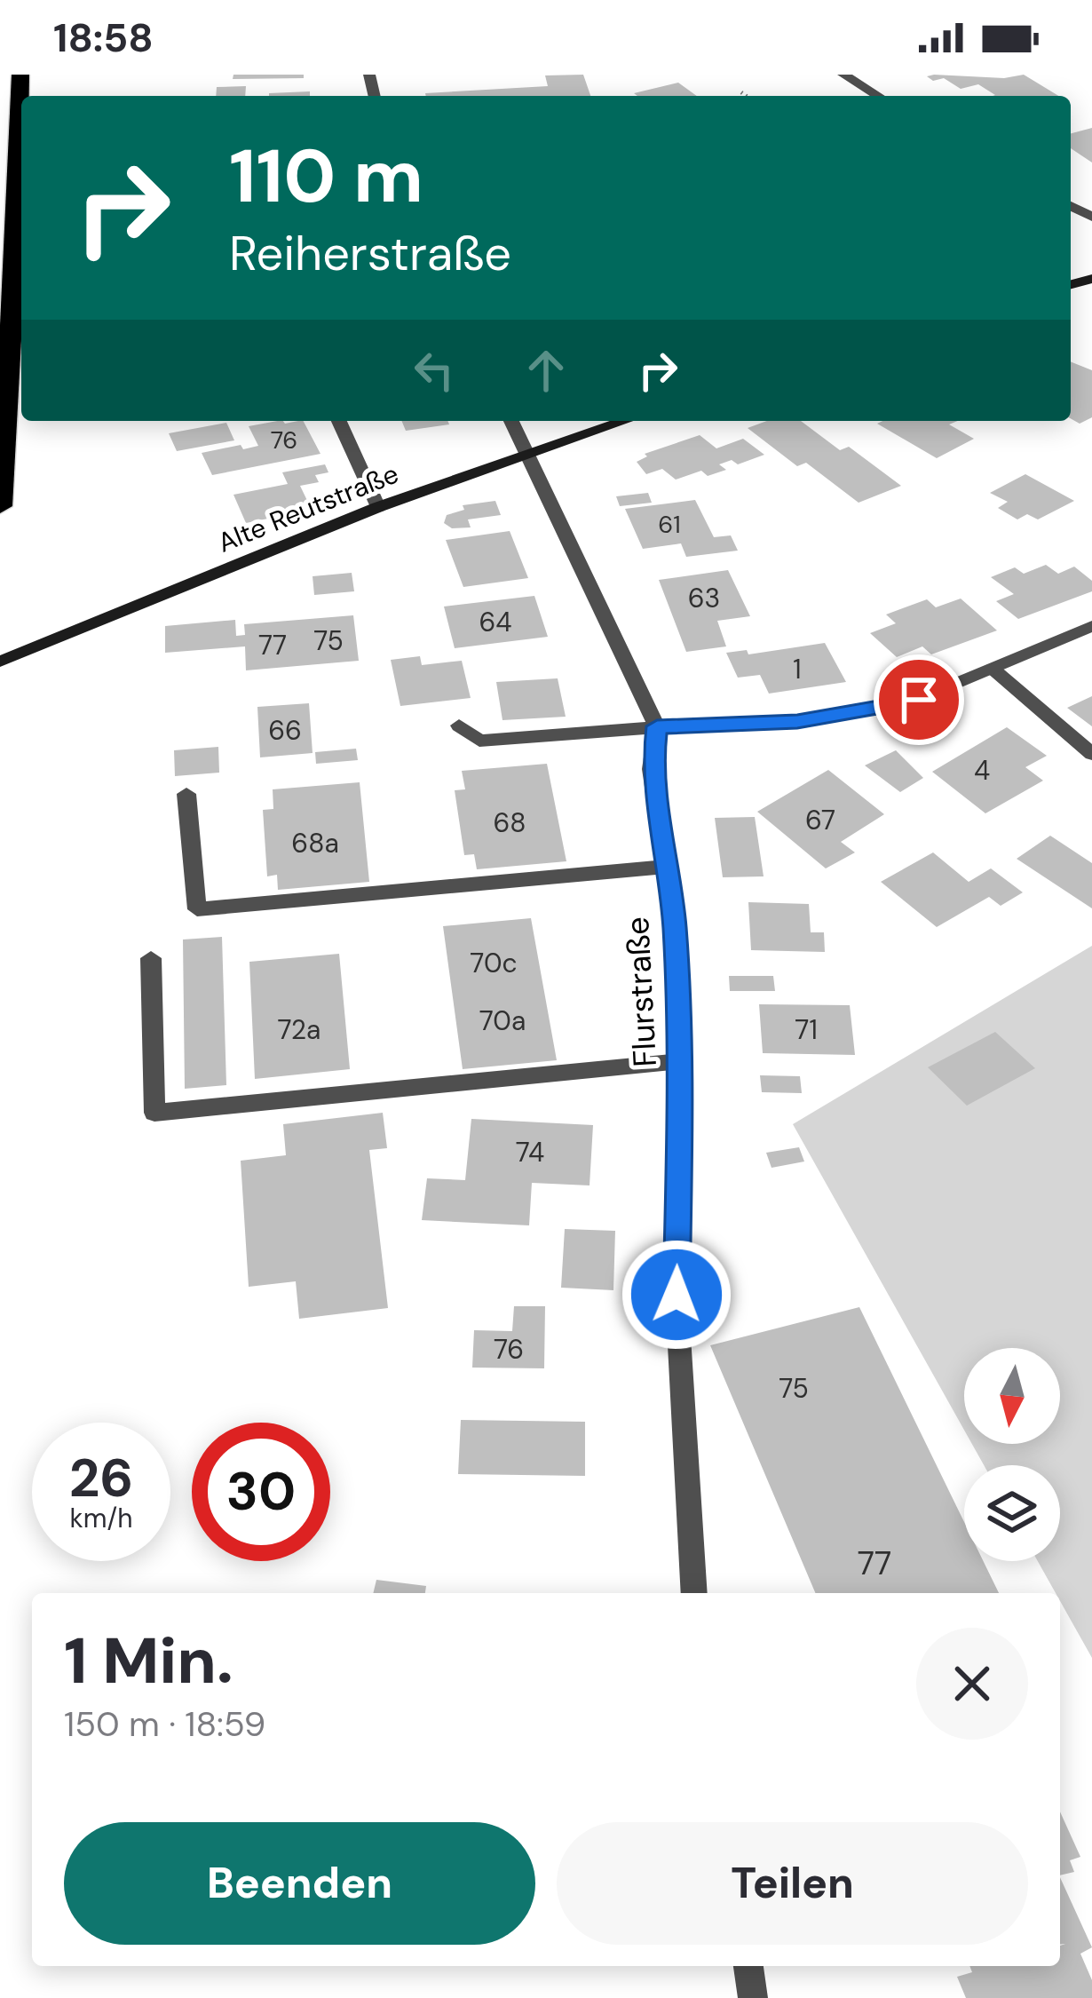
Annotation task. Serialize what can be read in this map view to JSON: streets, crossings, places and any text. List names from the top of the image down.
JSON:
{
  "streets": {
    "main road": ["Alte Reutstraße"],
    "street": ["Flurstraße"]
  },
  "crossings": [
    ["Alte Reutstraße", "Flurstraße"]
  ],
  "house_numbers": [
    "76",
    "61",
    "63",
    "64",
    "75",
    "77",
    "1",
    "66",
    "4",
    "67",
    "68",
    "68a",
    "70c",
    "70a",
    "72a",
    "71",
    "74",
    "76",
    "75",
    "77"
  ],
  "north": "bottom",
  "page": {
    "status": "18:58",
    "turn": ["110 m", "Reiherstraße"],
    "speed": "26 km/h",
    "limit": "30",
    "heading": ["1 Min.", "150 m · 18:59"],
    "buttons": ["Beenden", "Teilen"]
  }
}
